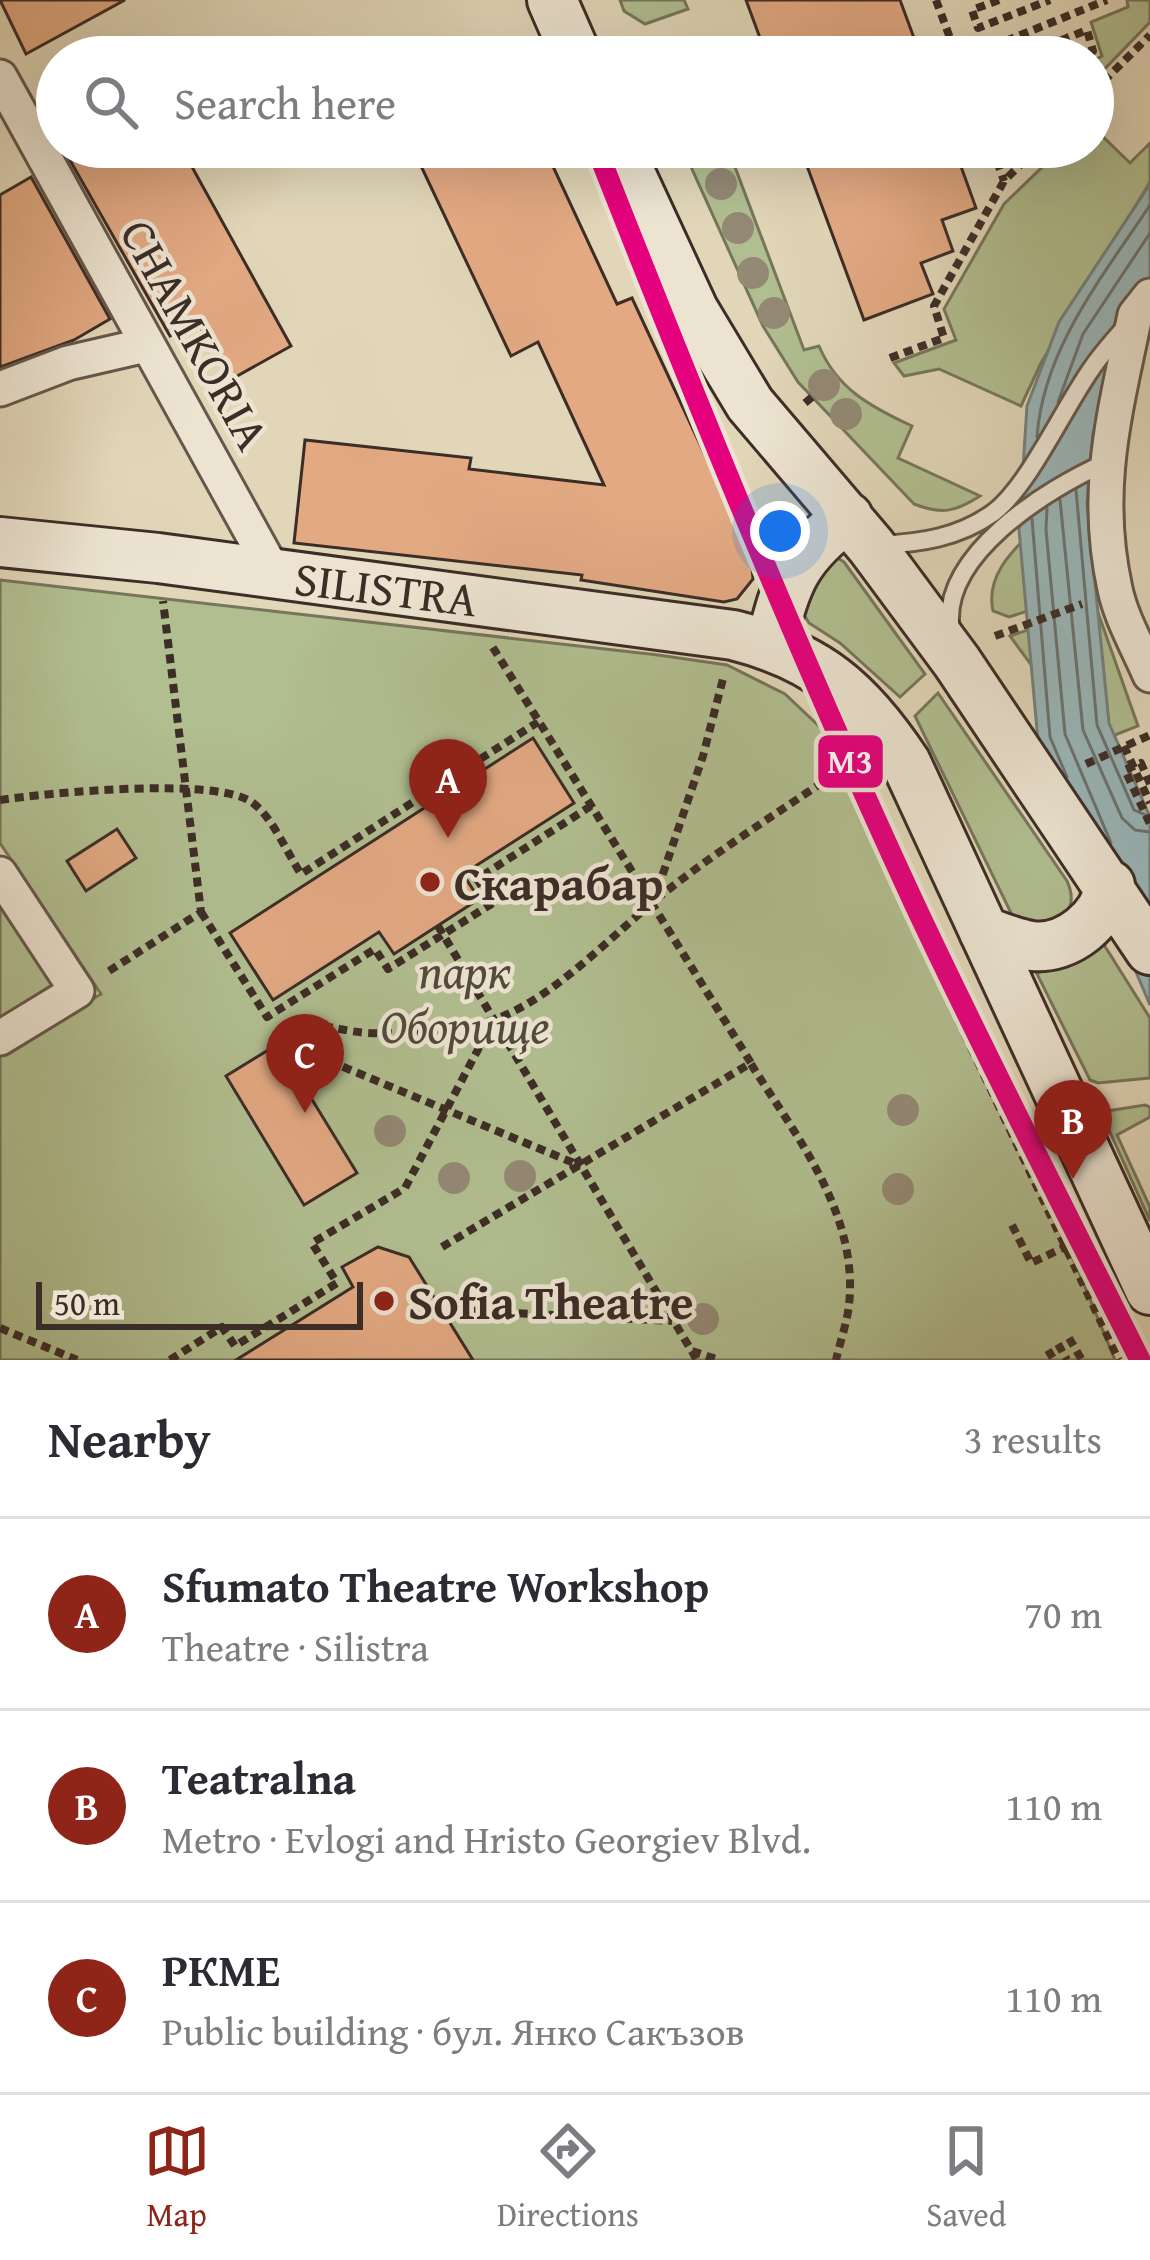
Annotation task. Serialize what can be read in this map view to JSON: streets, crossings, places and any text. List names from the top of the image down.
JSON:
{
  "streets": {
    "main road": ["SILISTRA"],
    "street": ["CHAMKORIA"]
  },
  "crossings": [
    ["CHAMKORIA", "SILISTRA"]
  ],
  "parks": ["парк Оборище"],
  "places": ["Скарабар", "Sofia Theatre"],
  "lines": ["transit line M3"],
  "scale_bar": "50 m",
  "page": {
    "search": "Search here",
    "pins": ["A", "C", "B"],
    "scale": "50 m",
    "heading": ["Nearby", "3 results"],
    "list": [
      {
        "mark": "A",
        "name": "Sfumato Theatre Workshop",
        "note": "Theatre · Silistra",
        "value": "70 m"
      },
      {
        "mark": "B",
        "name": "Teatralna",
        "note": "Metro · Evlogi and Hristo Georgiev Blvd.",
        "value": "110 m"
      },
      {
        "mark": "C",
        "name": "РКМЕ",
        "note": "Public building · бул. Янко Сакъзов",
        "value": "110 m"
      }
    ],
    "nav": ["Map", "Directions", "Saved"]
  }
}
